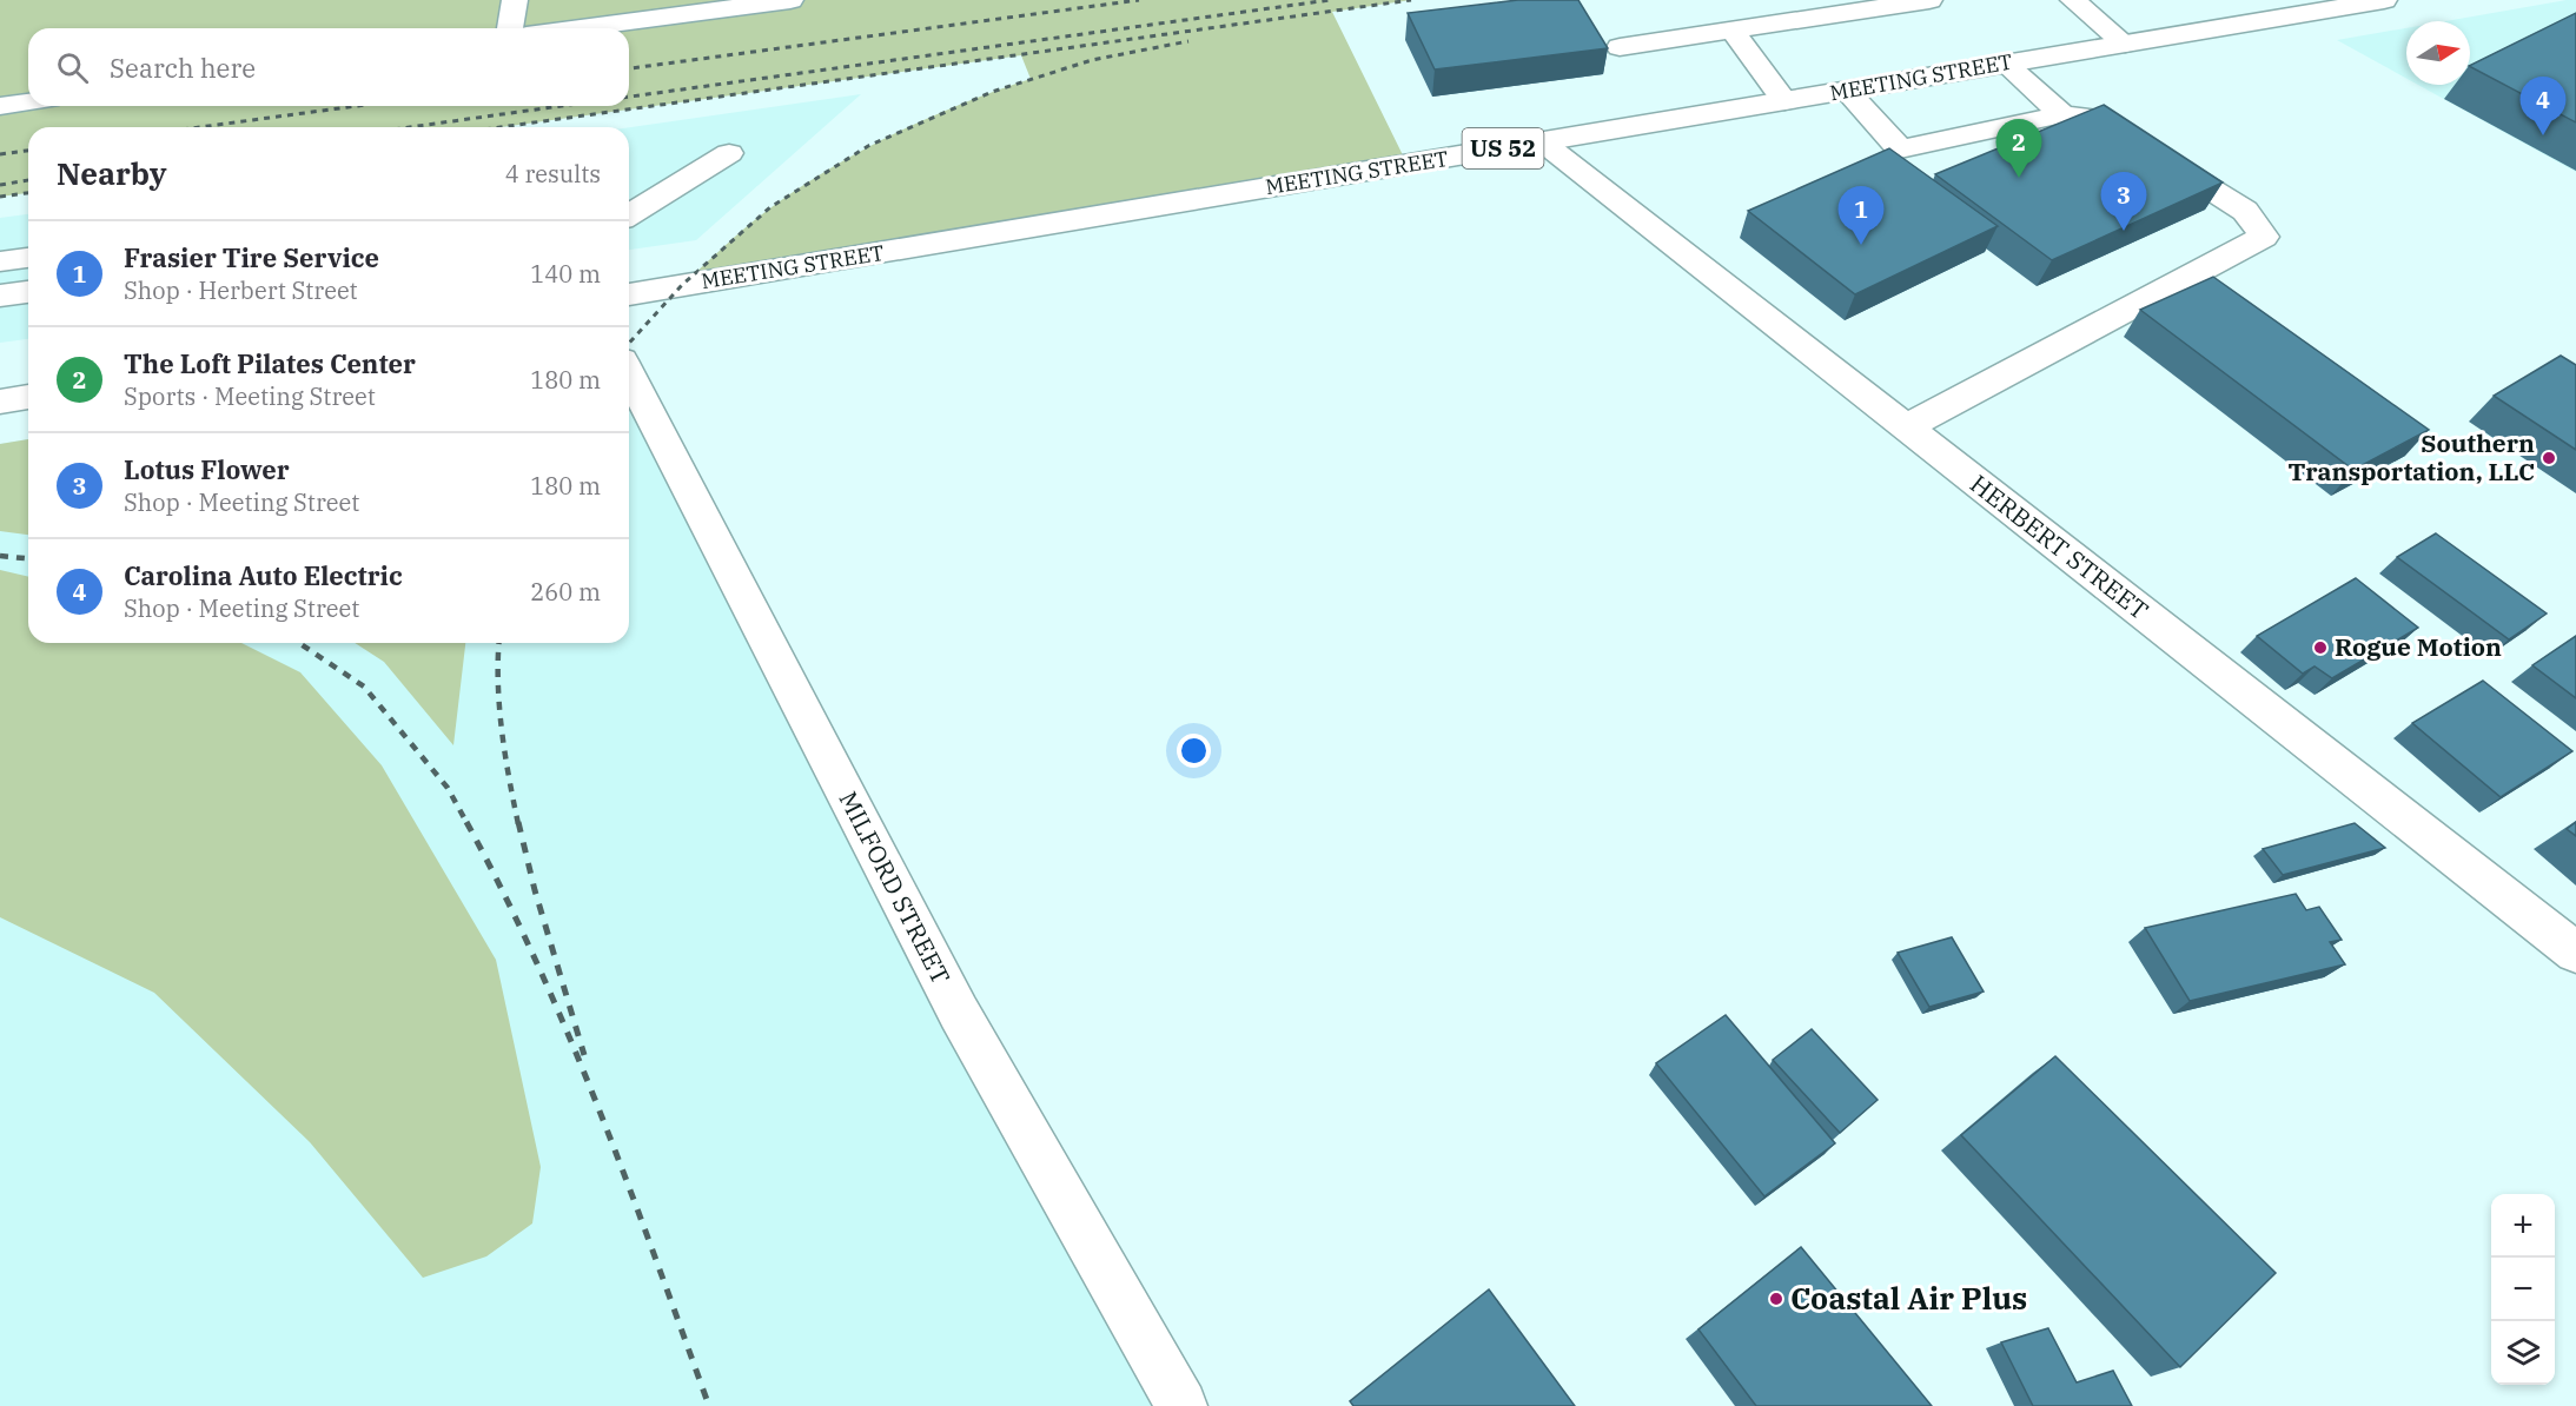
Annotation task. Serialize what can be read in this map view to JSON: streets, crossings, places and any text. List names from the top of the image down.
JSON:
{
  "streets": {
    "main road": [
      "MEETING STREET",
      "US 52",
      "HERBERT STREET",
      "MILFORD STREET"
    ]
  },
  "crossings": [
    ["MEETING STREET", "HERBERT STREET"]
  ],
  "places": ["Southern Transportation, LLC", "Rogue Motion", "Coastal Air Plus"],
  "north": "right",
  "page": {
    "search": "Search here",
    "pins": [
      "4",
      "2",
      "3",
      "1"
    ],
    "heading": ["Nearby", "4 results"],
    "list": [
      {
        "mark": "1",
        "name": "Frasier Tire Service",
        "note": "Shop · Herbert Street",
        "value": "140 m"
      },
      {
        "mark": "2",
        "name": "The Loft Pilates Center",
        "note": "Sports · Meeting Street",
        "value": "180 m"
      },
      {
        "mark": "3",
        "name": "Lotus Flower",
        "note": "Shop · Meeting Street",
        "value": "180 m"
      },
      {
        "mark": "4",
        "name": "Carolina Auto Electric",
        "note": "Shop · Meeting Street",
        "value": "260 m"
      }
    ],
    "map_buttons": ["+", "−"]
  }
}
